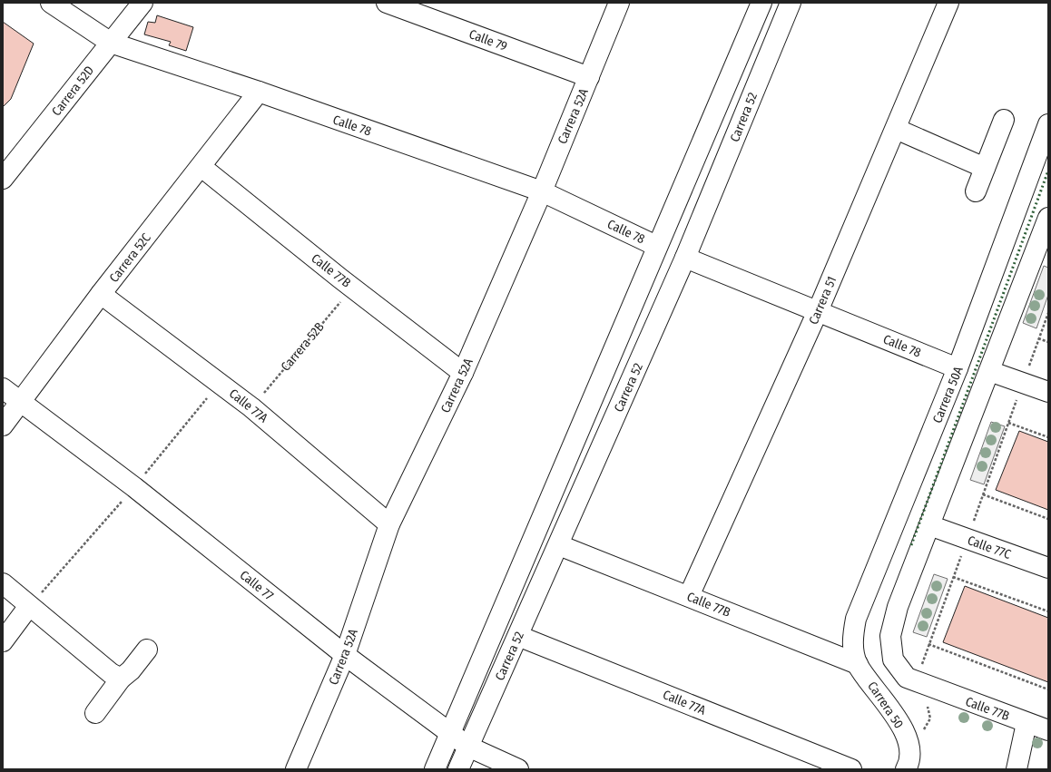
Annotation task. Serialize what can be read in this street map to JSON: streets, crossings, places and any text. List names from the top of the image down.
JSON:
{
  "streets": {
    "street": [
      "Calle 79",
      "Carrera 52D",
      "Carrera 52A",
      "Carrera 52",
      "Calle 78",
      "Carrera 52C",
      "Calle 77B",
      "Carrera 51",
      "Carrera 50A",
      "Calle 77A",
      "Calle 77C",
      "Calle 77",
      "Carrera 50"
    ],
    "path": ["Carrera 52B"]
  },
  "crossings": [
    ["Calle 79", "Carrera 52A"],
    ["Carrera 52D", "Calle 78"],
    ["Carrera 52A", "Calle 78"],
    ["Carrera 52A", "Calle 77B"],
    ["Carrera 52A", "Calle 77A"],
    ["Carrera 52A", "Calle 77"],
    ["Carrera 52", "Calle 78"],
    ["Carrera 52", "Calle 77B"],
    ["Carrera 52", "Calle 77A"],
    ["Carrera 52", "Calle 77"],
    ["Calle 78", "Carrera 52C"],
    ["Calle 78", "Carrera 51"],
    ["Calle 78", "Carrera 50A"],
    ["Carrera 52C", "Calle 77B"],
    ["Carrera 52C", "Calle 77A"],
    ["Carrera 52C", "Calle 77"],
    ["Calle 77B", "Carrera 51"],
    ["Calle 77B", "Carrera 52B"],
    ["Calle 77B", "Carrera 50A"],
    ["Calle 77B", "Calle 77C"],
    ["Calle 77B", "Carrera 50"],
    ["Carrera 52B", "Calle 77A"],
    ["Carrera 50A", "Carrera 50"]
  ]
}
